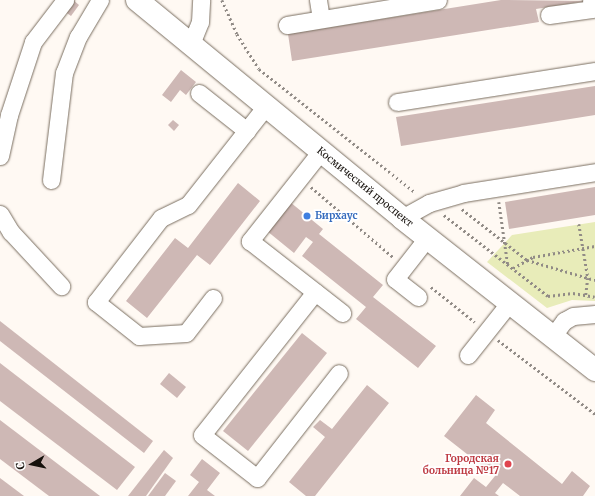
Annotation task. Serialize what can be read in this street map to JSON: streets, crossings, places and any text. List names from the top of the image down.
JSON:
{
  "streets": {
    "main road": ["Космический проспект"]
  },
  "places": ["Бирхаус", "Городская больница №17"],
  "north": "left"
}
